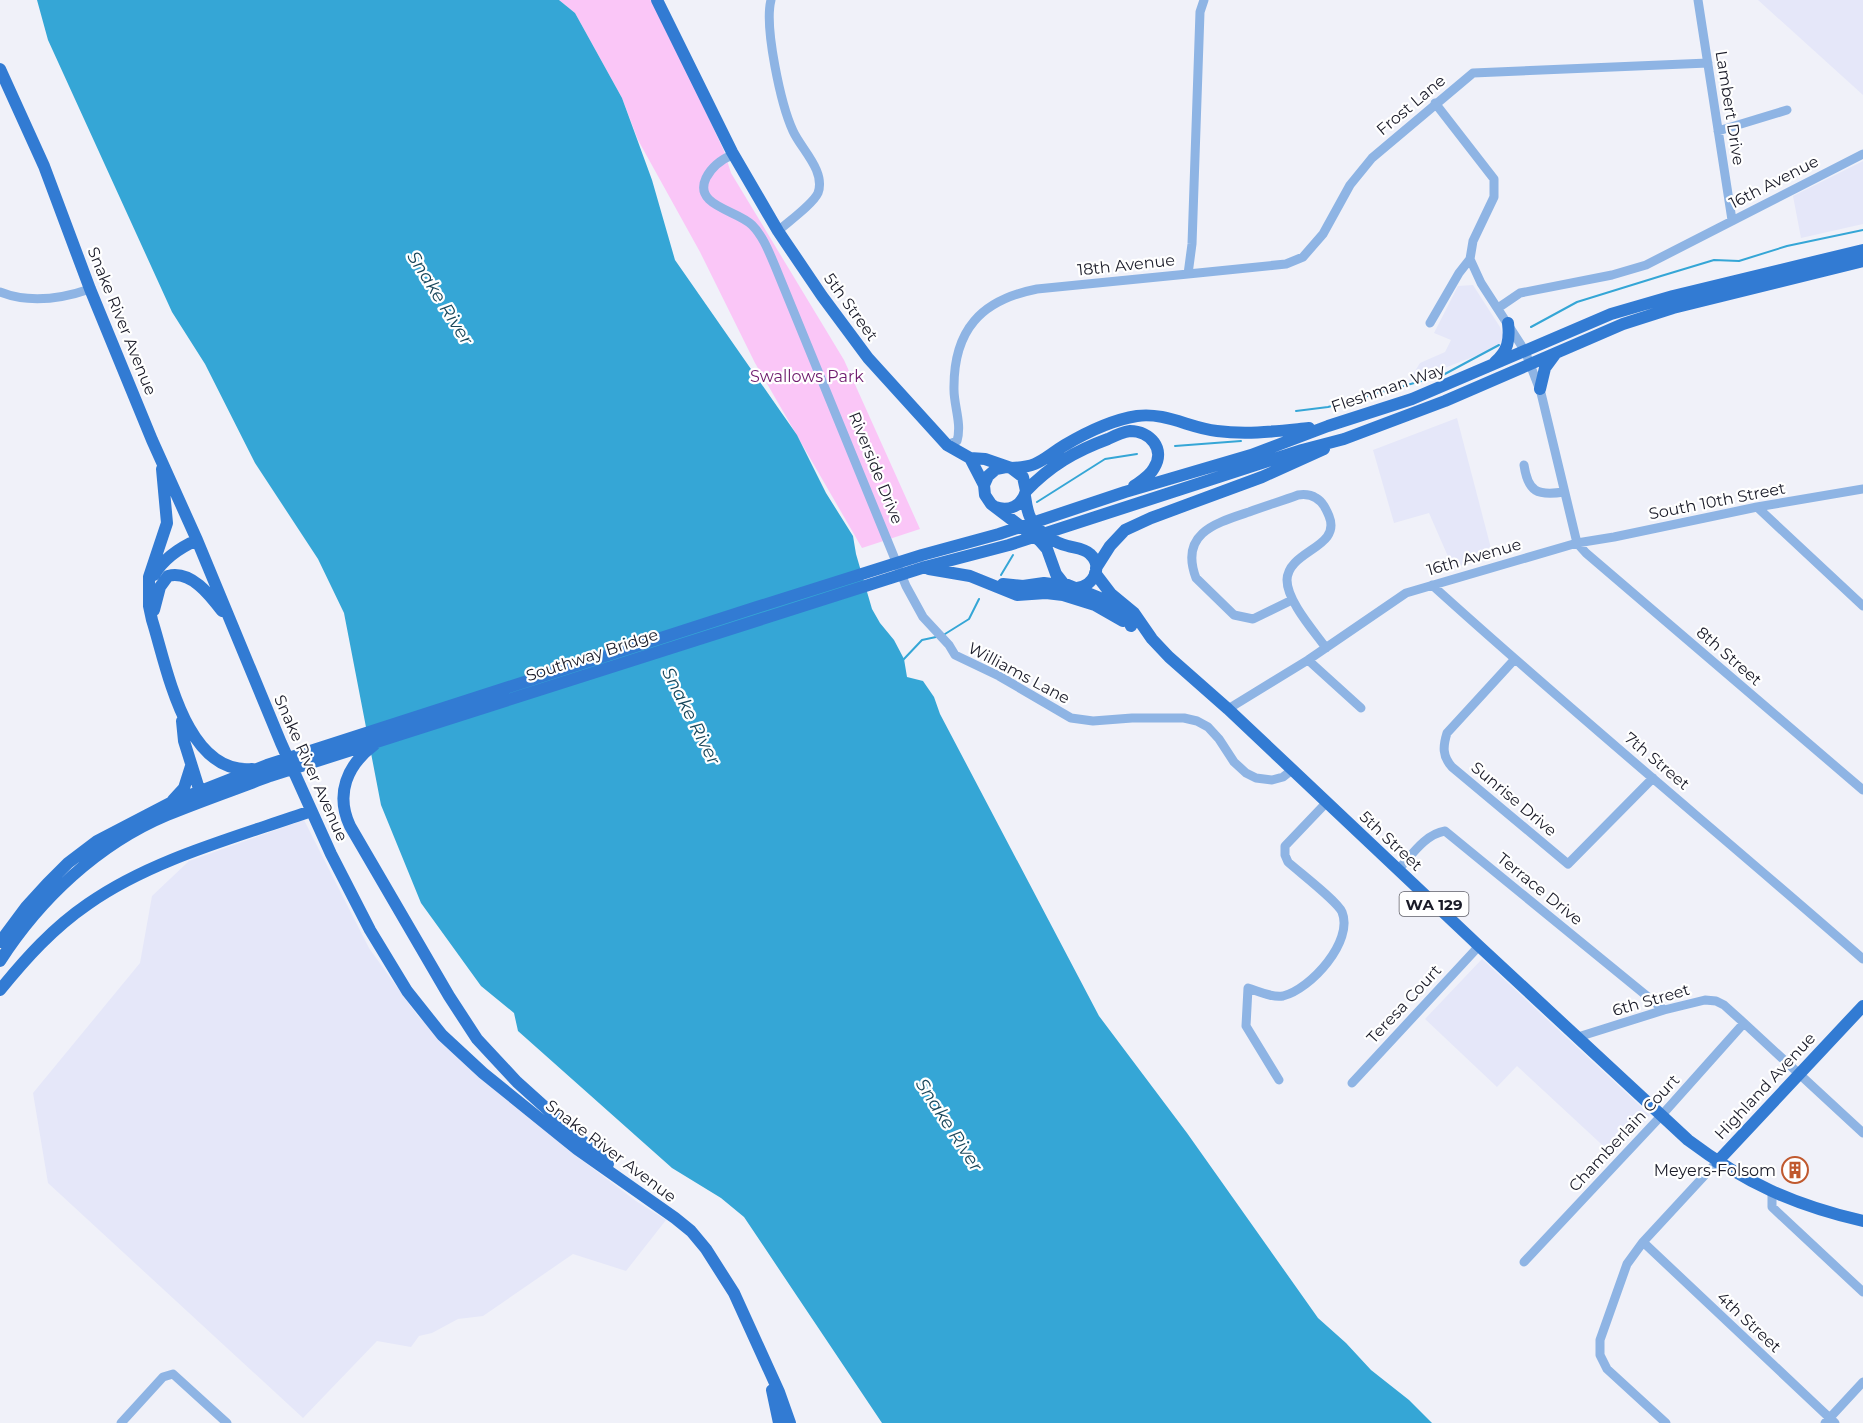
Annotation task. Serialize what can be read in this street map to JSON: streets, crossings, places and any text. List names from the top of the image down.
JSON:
{
  "streets": {
    "main road": [
      "5th Street",
      "Snake River Avenue",
      "Fleshman Way",
      "Southway Bridge",
      "WA 129",
      "Highland Avenue"
    ],
    "street": [
      "Frost Lane",
      "Lambert Drive",
      "16th Avenue",
      "18th Avenue",
      "Riverside Drive",
      "South 10th Street",
      "8th Street",
      "Williams Lane",
      "7th Street",
      "Sunrise Drive",
      "Terrace Drive",
      "6th Street",
      "Teresa Court",
      "Chamberlain Court",
      "4th Street"
    ]
  },
  "crossings": [
    ["Frost Lane", "Lambert Drive"],
    ["Frost Lane", "18th Avenue"],
    ["Lambert Drive", "16th Avenue"],
    ["16th Avenue", "5th Street"],
    ["16th Avenue", "South 10th Street"],
    ["16th Avenue", "8th Street"],
    ["16th Avenue", "7th Street"],
    ["18th Avenue", "5th Street"],
    ["5th Street", "Riverside Drive"],
    ["5th Street", "Williams Lane"],
    ["5th Street", "Terrace Drive"],
    ["5th Street", "WA 129"],
    ["5th Street", "6th Street"],
    ["5th Street", "Teresa Court"],
    ["5th Street", "Highland Avenue"],
    ["5th Street", "Chamberlain Court"],
    ["Fleshman Way", "Southway Bridge"],
    ["Riverside Drive", "Williams Lane"],
    ["South 10th Street", "8th Street"],
    ["7th Street", "Sunrise Drive"],
    ["Terrace Drive", "6th Street"],
    ["WA 129", "Highland Avenue"],
    ["6th Street", "Highland Avenue"],
    ["6th Street", "Chamberlain Court"],
    ["Highland Avenue", "4th Street"]
  ],
  "water": ["Snake River"],
  "parks": ["Swallows Park"],
  "places": {
    "building": ["Meyers-Folsom"]
  }
}
